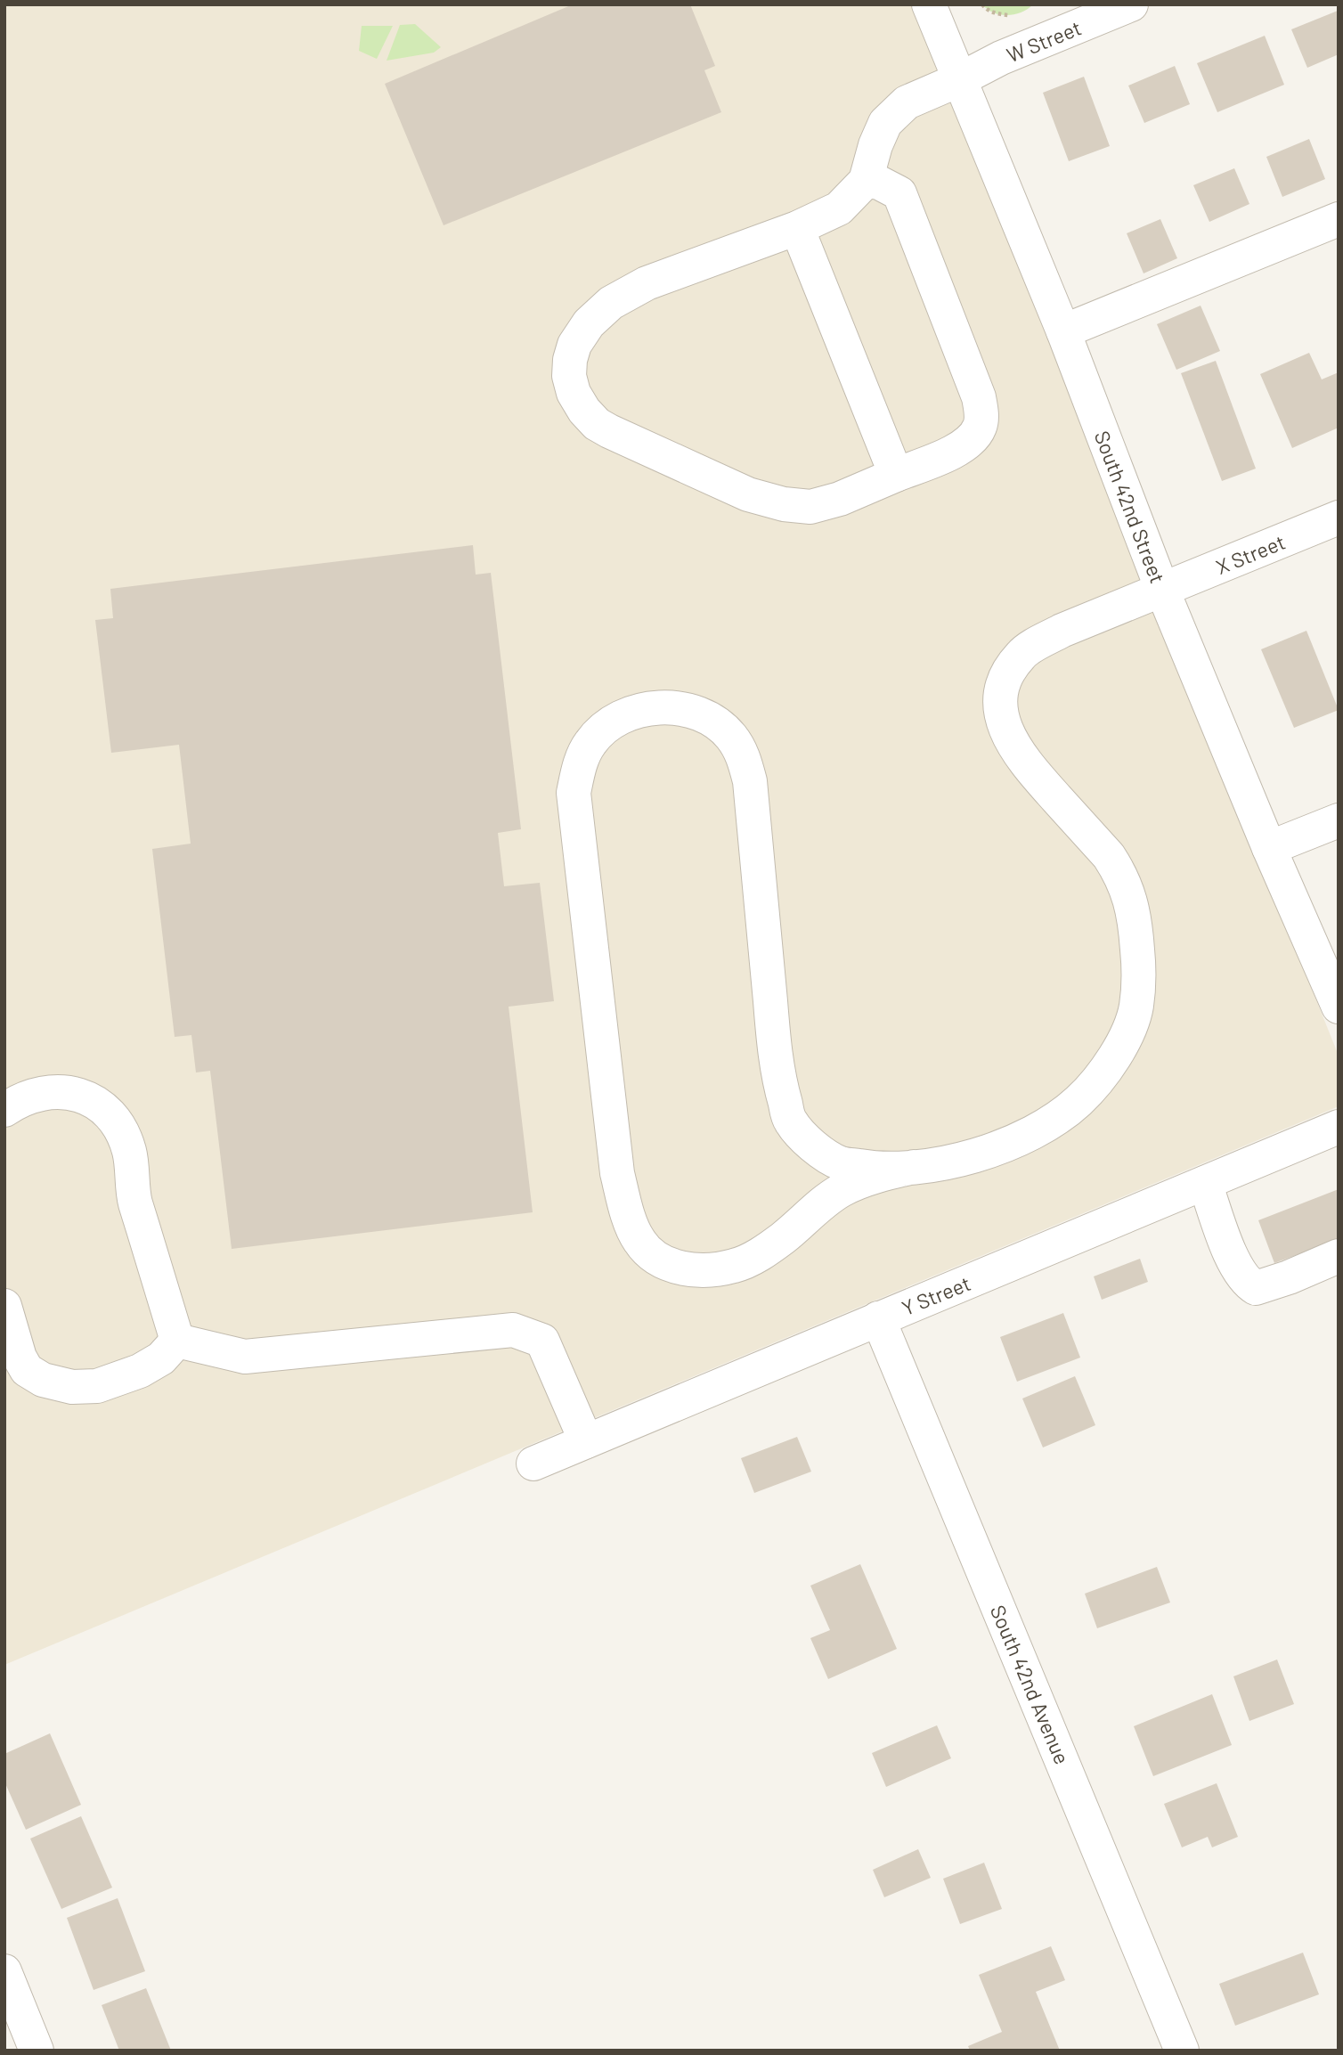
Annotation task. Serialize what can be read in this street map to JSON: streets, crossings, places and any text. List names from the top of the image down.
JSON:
{
  "streets": {
    "street": [
      "W Street",
      "South 42nd Street",
      "X Street",
      "Y Street",
      "South 42nd Avenue"
    ]
  },
  "crossings": [
    ["W Street", "South 42nd Street"],
    ["South 42nd Street", "X Street"],
    ["Y Street", "South 42nd Avenue"]
  ]
}
